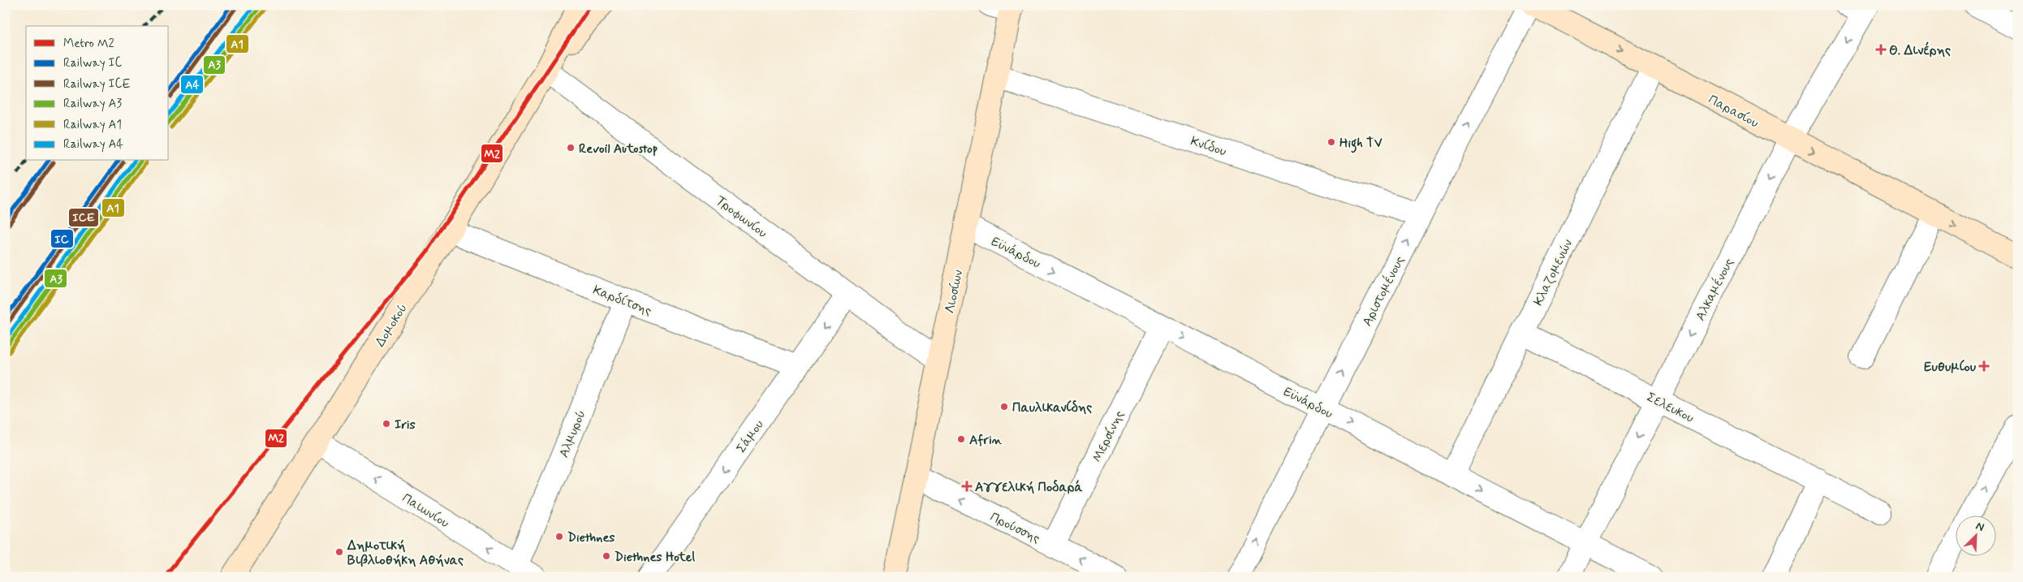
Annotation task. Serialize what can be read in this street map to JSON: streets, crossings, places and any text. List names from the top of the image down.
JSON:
{
  "streets": {
    "main road": ["Παρασίου", "Λιοσίων", "Δομοκού"],
    "street": [
      "Κνίδου",
      "Τροφωνίου",
      "Εϋνάρδου",
      "Κλαζομενών",
      "Αλκαμένους",
      "Αριστομένους",
      "Καρδίτσης",
      "Σελευκου",
      "Αλμυρού",
      "Σάμου",
      "Μερσίνης",
      "Παιωνίου",
      "Προύσσης"
    ]
  },
  "crossings": [
    ["Παρασίου", "Κλαζομενών"],
    ["Παρασίου", "Αλκαμένους"],
    ["Κνίδου", "Αριστομένους"],
    ["Κνίδου", "Λιοσίων"],
    ["Τροφωνίου", "Λιοσίων"],
    ["Τροφωνίου", "Δομοκού"],
    ["Τροφωνίου", "Σάμου"],
    ["Εϋνάρδου", "Κλαζομενών"],
    ["Εϋνάρδου", "Αλκαμένους"],
    ["Εϋνάρδου", "Αριστομένους"],
    ["Εϋνάρδου", "Λιοσίων"],
    ["Εϋνάρδου", "Μερσίνης"],
    ["Κλαζομενών", "Σελευκου"],
    ["Αλκαμένους", "Σελευκου"],
    ["Λιοσίων", "Προύσσης"],
    ["Καρδίτσης", "Δομοκού"],
    ["Καρδίτσης", "Αλμυρού"],
    ["Καρδίτσης", "Σάμου"],
    ["Δομοκού", "Παιωνίου"],
    ["Αλμυρού", "Παιωνίου"],
    ["Μερσίνης", "Προύσσης"]
  ],
  "one_way": [
    "Παρασίου",
    "Εϋνάρδου",
    "Αριστομένους",
    "Σάμου",
    "Παιωνίου",
    "Προύσσης"
  ],
  "places": {
    "health": ["Θ. Δινέρης", "Ευθυμίου", "Αγγελική Ποδαρά"],
    "other": [
      "High TV",
      "Revoil Autostop",
      "Παυλικανίδης",
      "Iris",
      "Afrin",
      "Diethnes",
      "Δημοτική Βιβλιοθήκη Αθήνας",
      "Diethnes Hotel"
    ]
  },
  "lines": [
    "metro line Μ2",
    "rail line IC",
    "rail line A3",
    "rail line A4",
    "rail line ICE",
    "rail line A1"
  ],
  "legend": [
    "Metro Μ2",
    "Railway IC",
    "Railway ICE",
    "Railway A3",
    "Railway A1",
    "Railway A4"
  ],
  "north": "top right"
}
